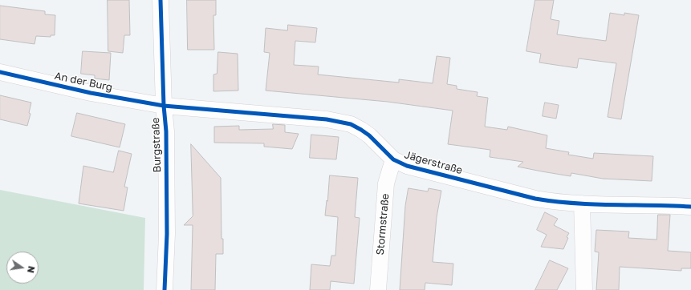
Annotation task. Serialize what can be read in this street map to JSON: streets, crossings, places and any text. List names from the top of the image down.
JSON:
{
  "streets": {
    "street": [
      "An der Burg",
      "Burgstraße",
      "Jägerstraße",
      "Stormstraße"
    ]
  },
  "crossings": [
    ["An der Burg", "Burgstraße"],
    ["An der Burg", "Jägerstraße"],
    ["Burgstraße", "Jägerstraße"],
    ["Jägerstraße", "Stormstraße"]
  ],
  "north": "right"
}
